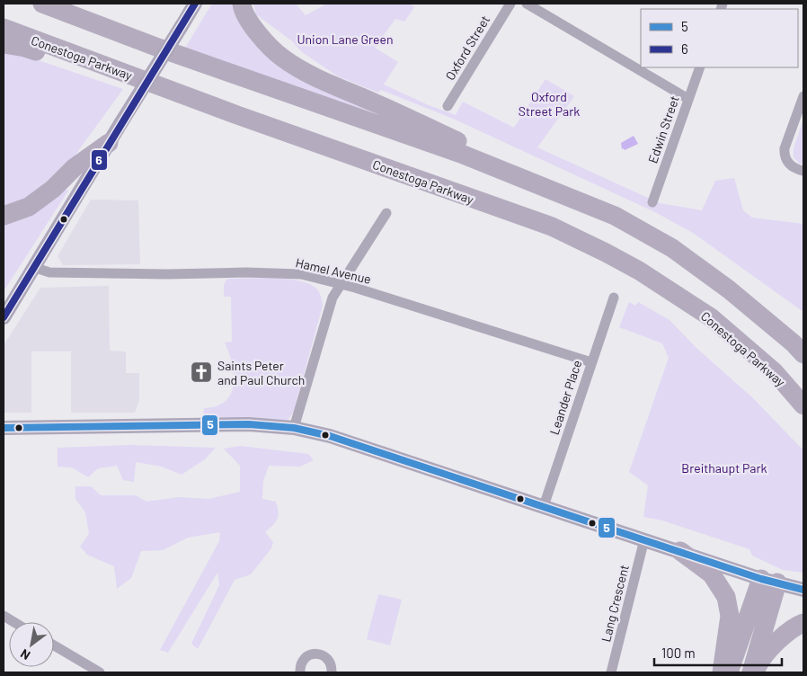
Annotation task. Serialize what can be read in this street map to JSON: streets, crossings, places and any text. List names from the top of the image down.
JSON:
{
  "streets": {
    "highway": ["Conestoga Parkway"],
    "street": [
      "Oxford Street",
      "Edwin Street",
      "Hamel Avenue",
      "Leander Place",
      "Lang Crescent"
    ]
  },
  "crossings": [
    ["Hamel Avenue", "Leander Place"]
  ],
  "parks": ["Union Lane Green", "Oxford Street Park", "Breithaupt Park"],
  "places": {
    "church": ["Saints Peter and Paul Church"]
  },
  "lines": ["transit line 6", "transit line 5"],
  "legend": ["5", "6"],
  "scale_bar": "100 m",
  "north": "bottom left"
}
